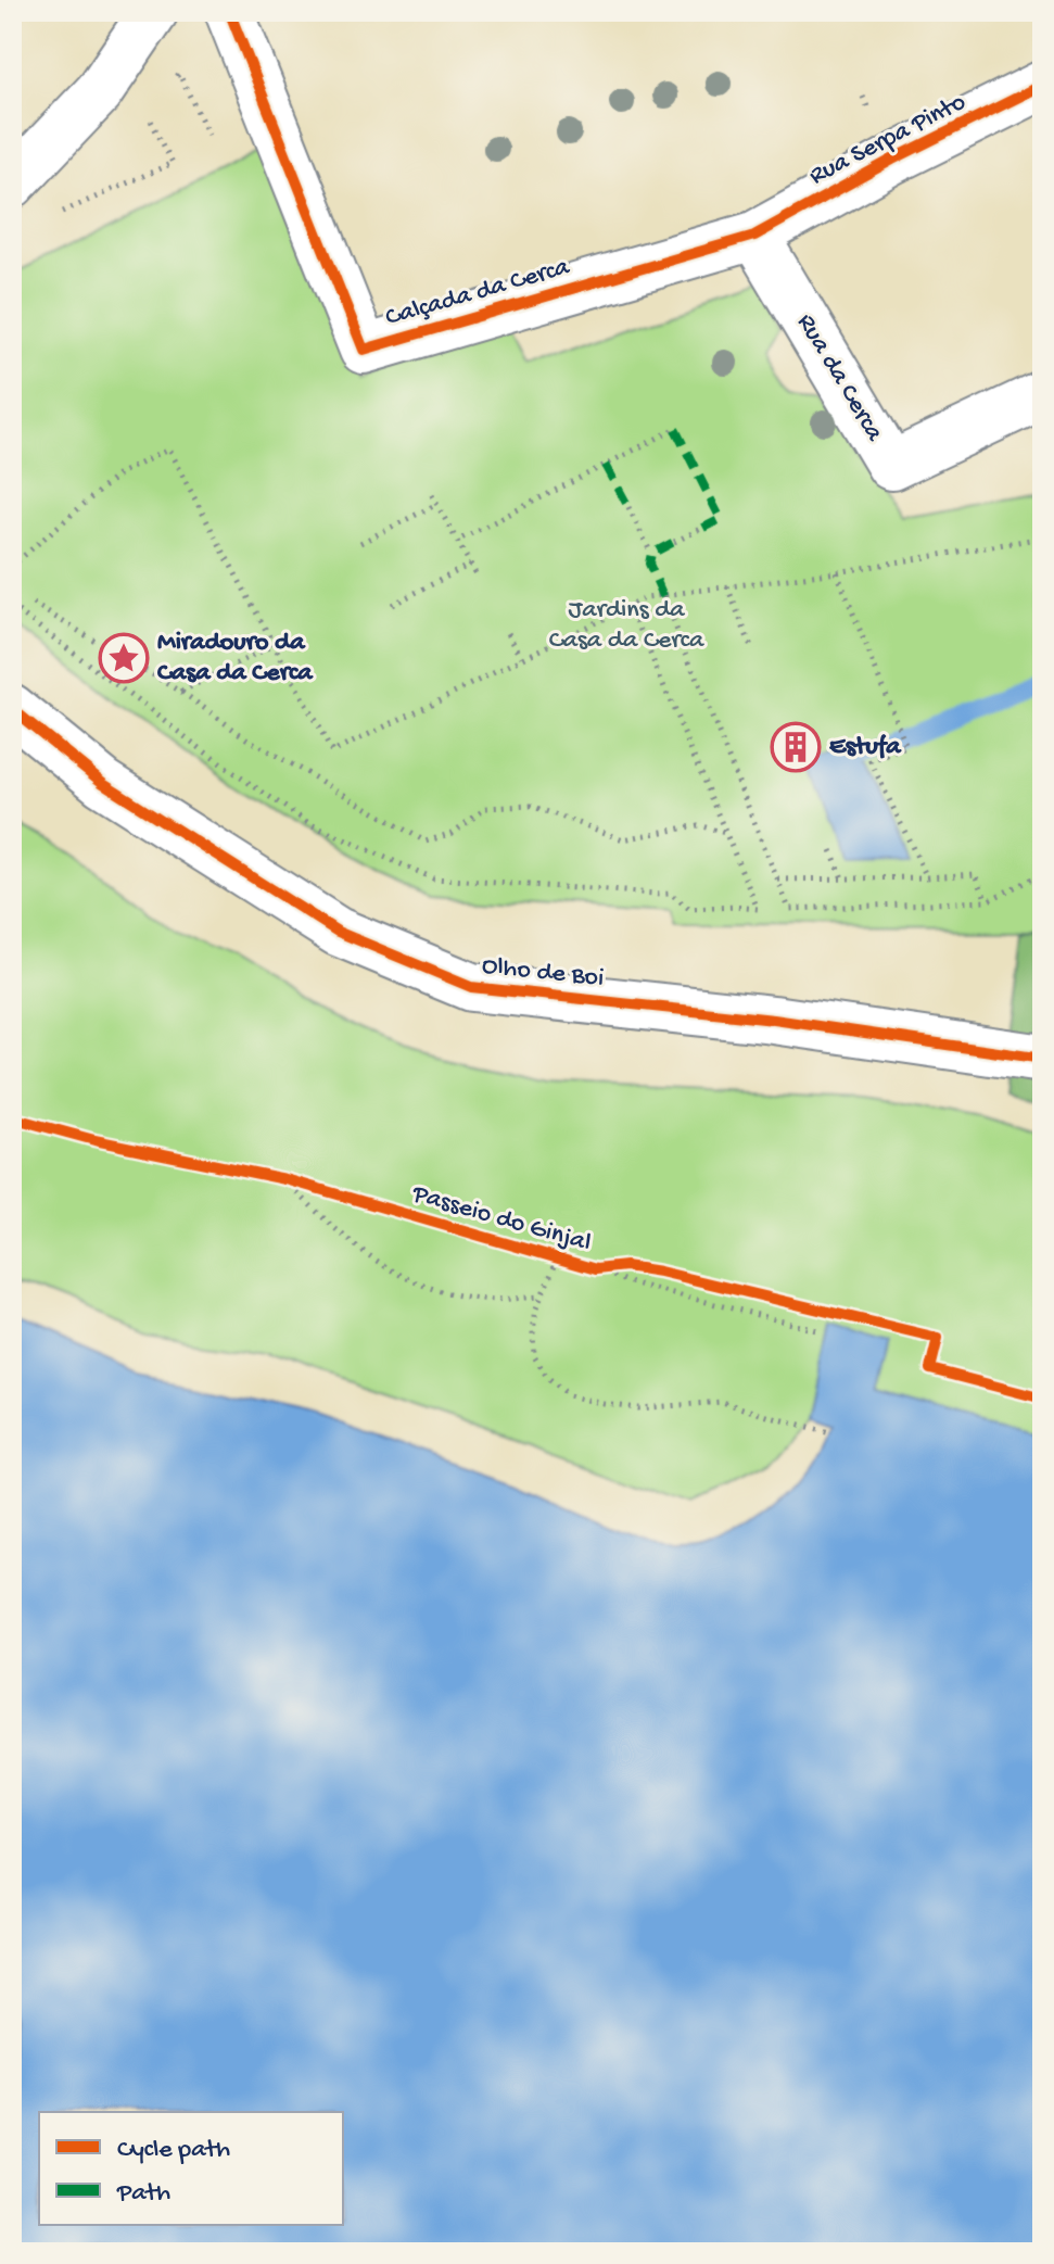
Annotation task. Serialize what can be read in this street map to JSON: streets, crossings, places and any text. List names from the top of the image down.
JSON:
{
  "streets": {
    "street": [
      "Rua Serpa Pinto",
      "Calçada da Cerca",
      "Rua da Cerca",
      "Olho de Boi"
    ],
    "cycle path": ["Passeio do Ginjal"]
  },
  "crossings": [
    ["Rua Serpa Pinto", "Calçada da Cerca"],
    ["Rua Serpa Pinto", "Rua da Cerca"],
    ["Calçada da Cerca", "Rua da Cerca"]
  ],
  "parks": ["Jardins da Casa da Cerca"],
  "places": {
    "place": ["Miradouro da Casa da Cerca"],
    "building": ["Estufa"]
  },
  "legend": ["Cycle path", "Path"]
}
